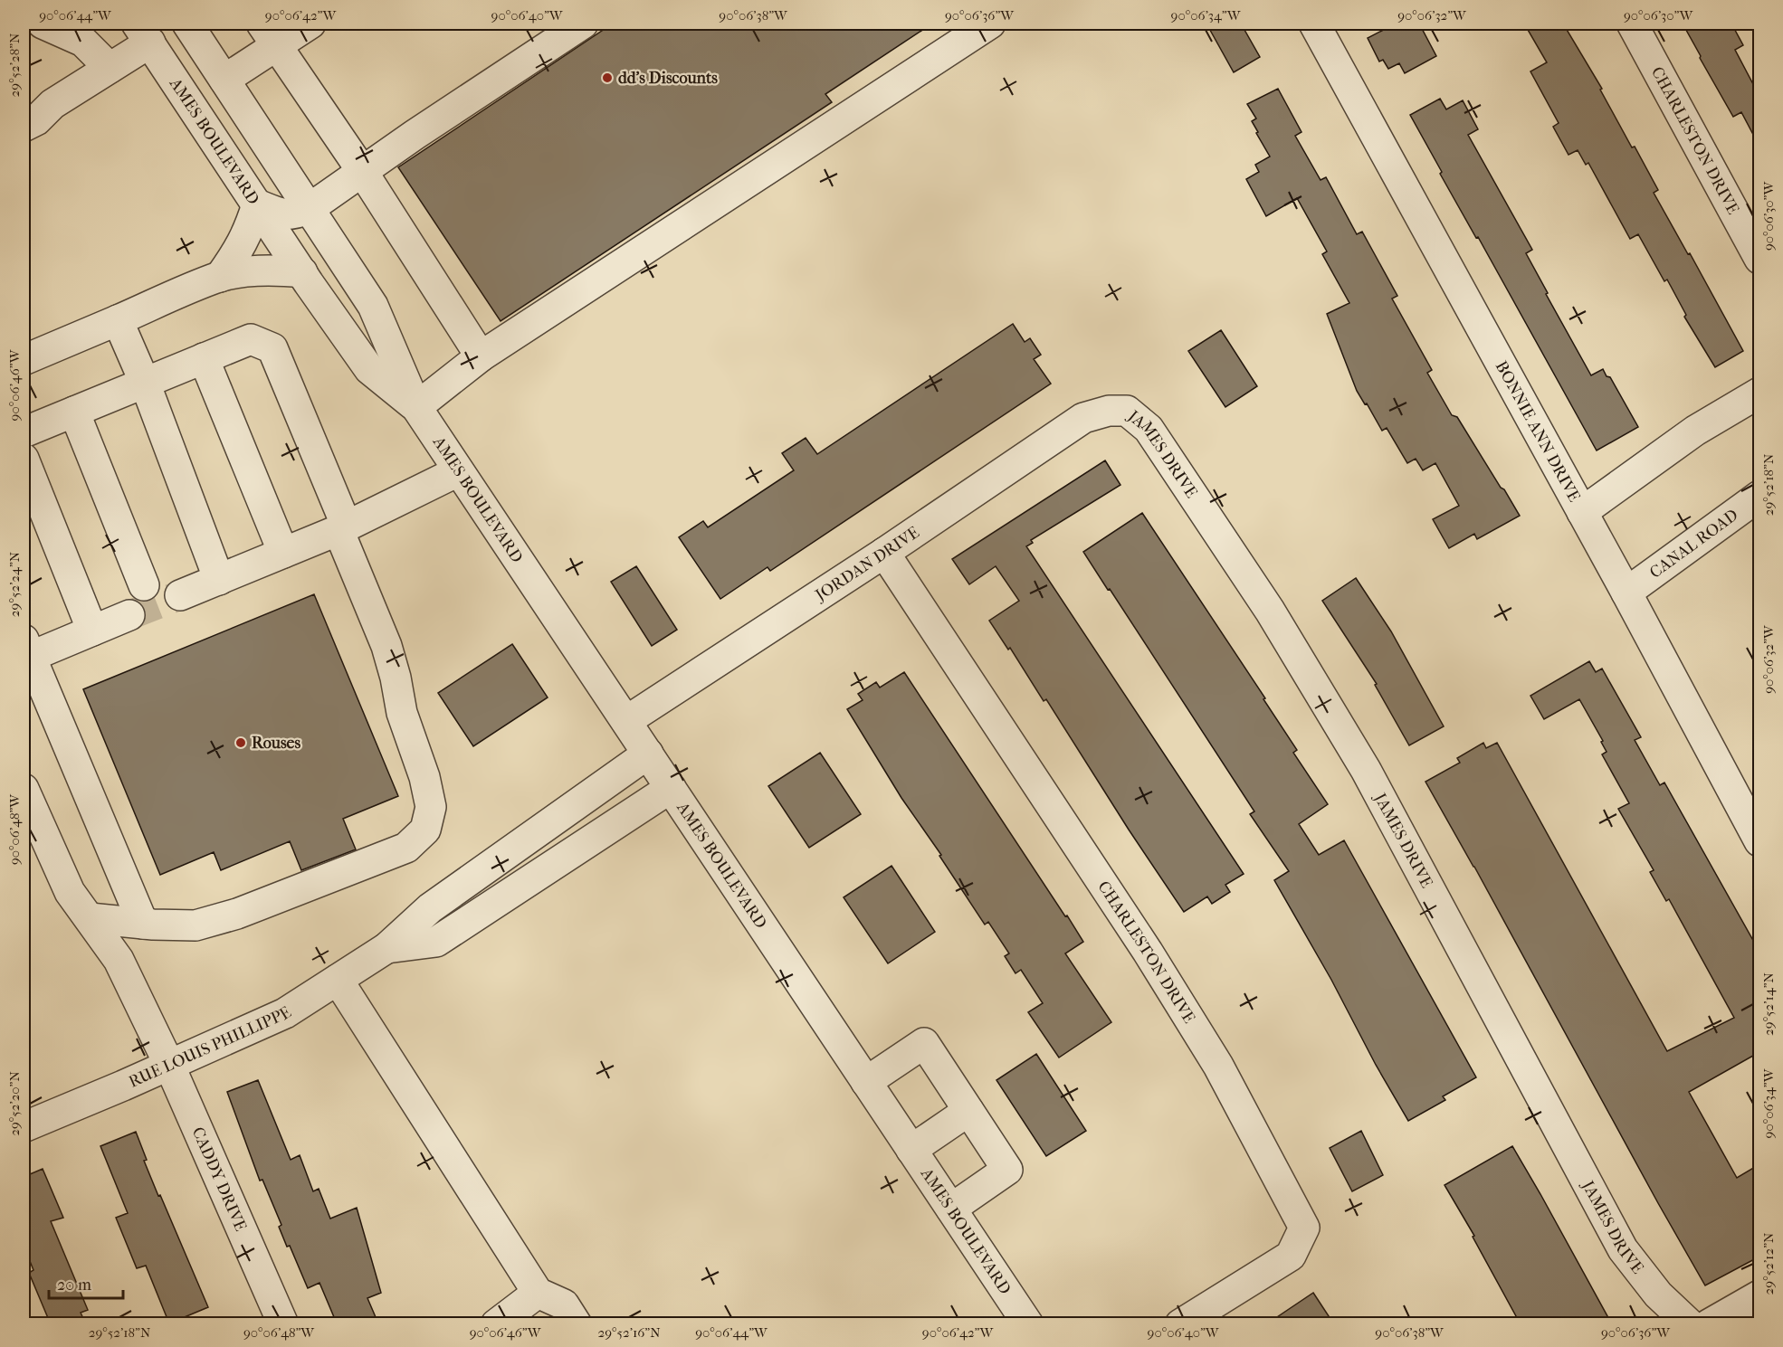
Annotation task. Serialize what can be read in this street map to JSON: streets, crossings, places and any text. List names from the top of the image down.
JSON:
{
  "streets": {
    "street": [
      "AMES BOULEVARD",
      "CHARLESTON DRIVE",
      "BONNIE ANN DRIVE",
      "JAMES DRIVE",
      "CANAL ROAD",
      "JORDAN DRIVE",
      "RUE LOUIS PHILLIPPE",
      "CADDY DRIVE"
    ]
  },
  "crossings": [
    ["AMES BOULEVARD", "JORDAN DRIVE"],
    ["AMES BOULEVARD", "RUE LOUIS PHILLIPPE"],
    ["CHARLESTON DRIVE", "JORDAN DRIVE"],
    ["BONNIE ANN DRIVE", "CANAL ROAD"],
    ["JAMES DRIVE", "JORDAN DRIVE"],
    ["RUE LOUIS PHILLIPPE", "CADDY DRIVE"]
  ],
  "places": ["dd's Discounts", "Rouses"],
  "scale_bar": "20 m",
  "coordinates": [
    "90°06'44\"W",
    "90°06'42\"W",
    "90°06'40\"W",
    "90°06'38\"W",
    "90°06'36\"W",
    "90°06'34\"W",
    "90°06'32\"W",
    "90°06'30\"W",
    "29°52'28\"N",
    "90°06'46\"W",
    "29°52'18\"N",
    "29°52'24\"N",
    "90°06'48\"W",
    "29°52'14\"N",
    "29°52'20\"N",
    "29°52'12\"N",
    "29°52'16\"N"
  ]
}
